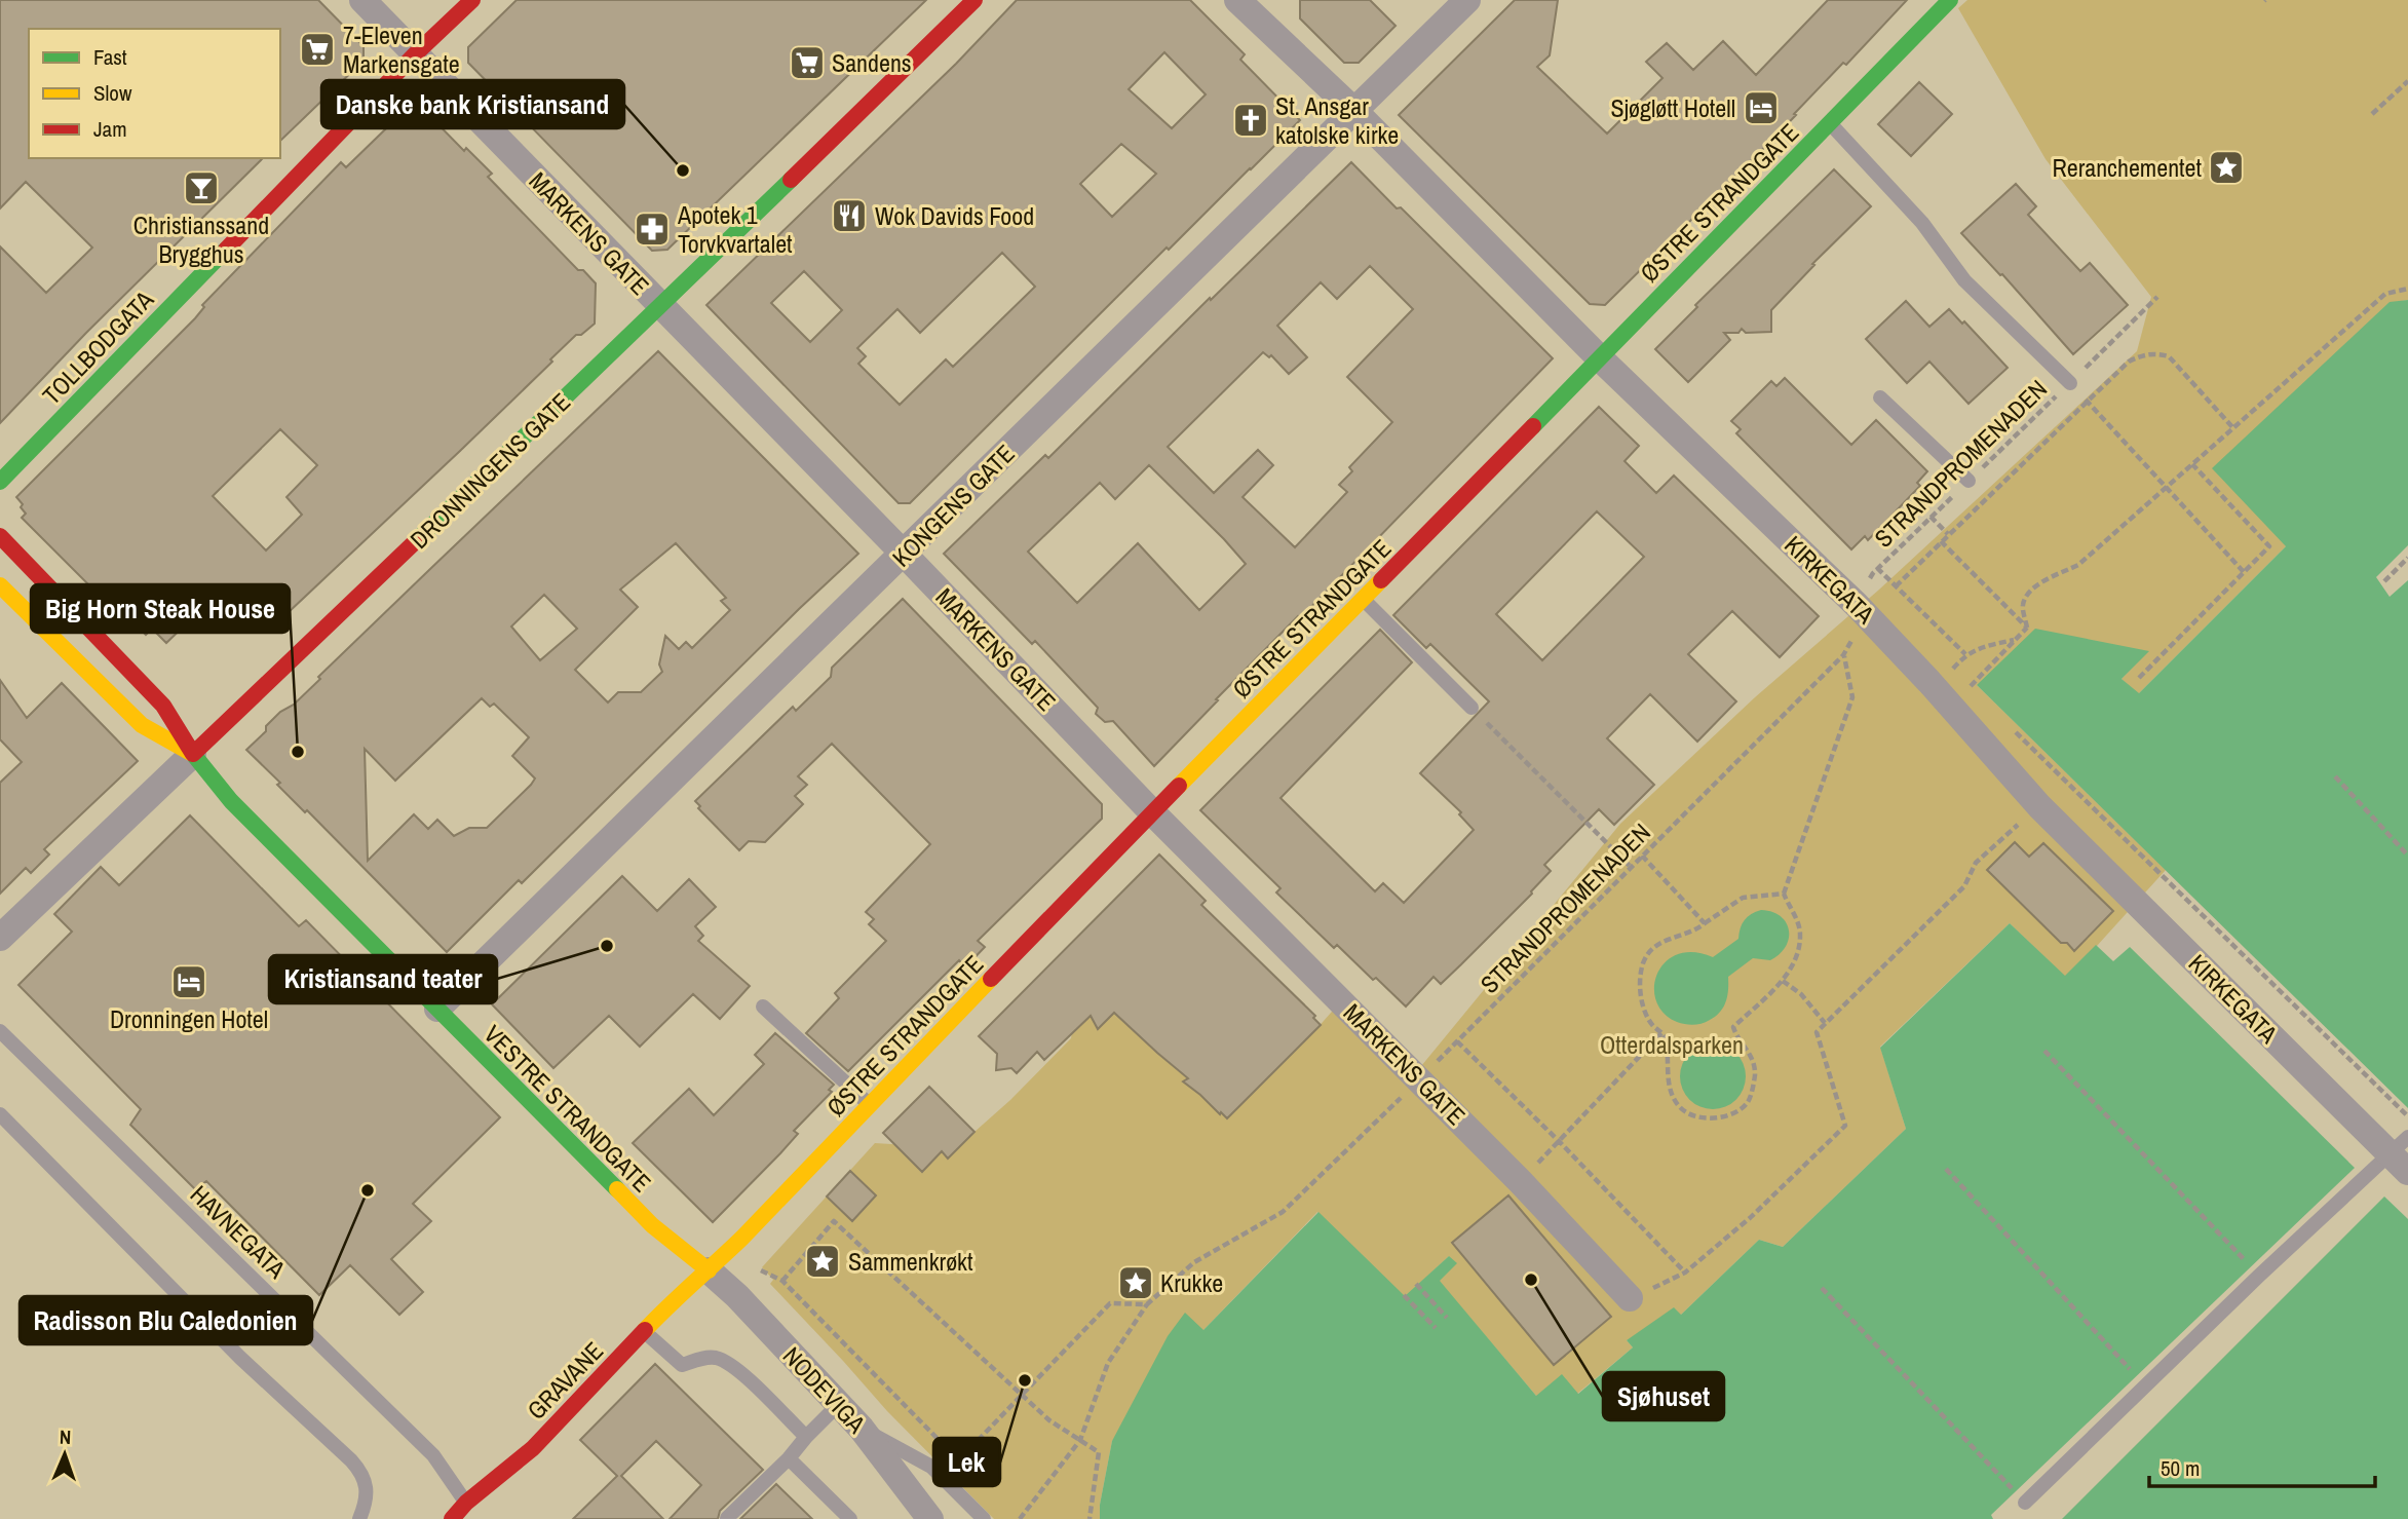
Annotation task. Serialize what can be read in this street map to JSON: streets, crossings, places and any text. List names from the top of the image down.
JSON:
{
  "streets": {
    "street": [
      "ØSTRE STRANDGATE",
      "MARKENS GATE",
      "TOLLBODGATA",
      "DRONNINGENS GATE",
      "KONGENS GATE",
      "KIRKEGATA",
      "VESTRE STRANDGATE",
      "GRAVANE",
      "NODEVIGA"
    ],
    "lane": ["HAVNEGATA"],
    "path": ["STRANDPROMENADEN"]
  },
  "crossings": [
    ["ØSTRE STRANDGATE", "MARKENS GATE"],
    ["ØSTRE STRANDGATE", "KIRKEGATA"],
    ["ØSTRE STRANDGATE", "VESTRE STRANDGATE"],
    ["ØSTRE STRANDGATE", "GRAVANE"],
    ["ØSTRE STRANDGATE", "NODEVIGA"],
    ["MARKENS GATE", "TOLLBODGATA"],
    ["MARKENS GATE", "STRANDPROMENADEN"],
    ["MARKENS GATE", "DRONNINGENS GATE"],
    ["MARKENS GATE", "KONGENS GATE"],
    ["STRANDPROMENADEN", "KIRKEGATA"],
    ["DRONNINGENS GATE", "VESTRE STRANDGATE"],
    ["KONGENS GATE", "KIRKEGATA"],
    ["KONGENS GATE", "VESTRE STRANDGATE"],
    ["VESTRE STRANDGATE", "GRAVANE"],
    ["VESTRE STRANDGATE", "NODEVIGA"],
    ["HAVNEGATA", "GRAVANE"],
    ["GRAVANE", "NODEVIGA"]
  ],
  "parks": ["Otterdalsparken"],
  "places": {
    "supermarket": ["7-Eleven Markensgate", "Sandens"],
    "hotel": ["Sjøgløtt Hotell", "Dronningen Hotel"],
    "church": ["St. Ansgar katolske kirke"],
    "place": ["Reranchementet", "Sammenkrøkt", "Krukke"],
    "other": [
      "Danske bank Kristiansand",
      "Big Horn Steak House",
      "Kristiansand teater",
      "Radisson Blu Caledonien",
      "Sjøhuset",
      "Lek"
    ],
    "bar": ["Christianssand Brygghus"],
    "restaurant": ["Wok Davids Food"],
    "pharmacy": ["Apotek 1 Torvkvartalet"]
  },
  "legend": ["Fast", "Slow", "Jam"],
  "scale_bar": "50 m",
  "north": "top"
}
